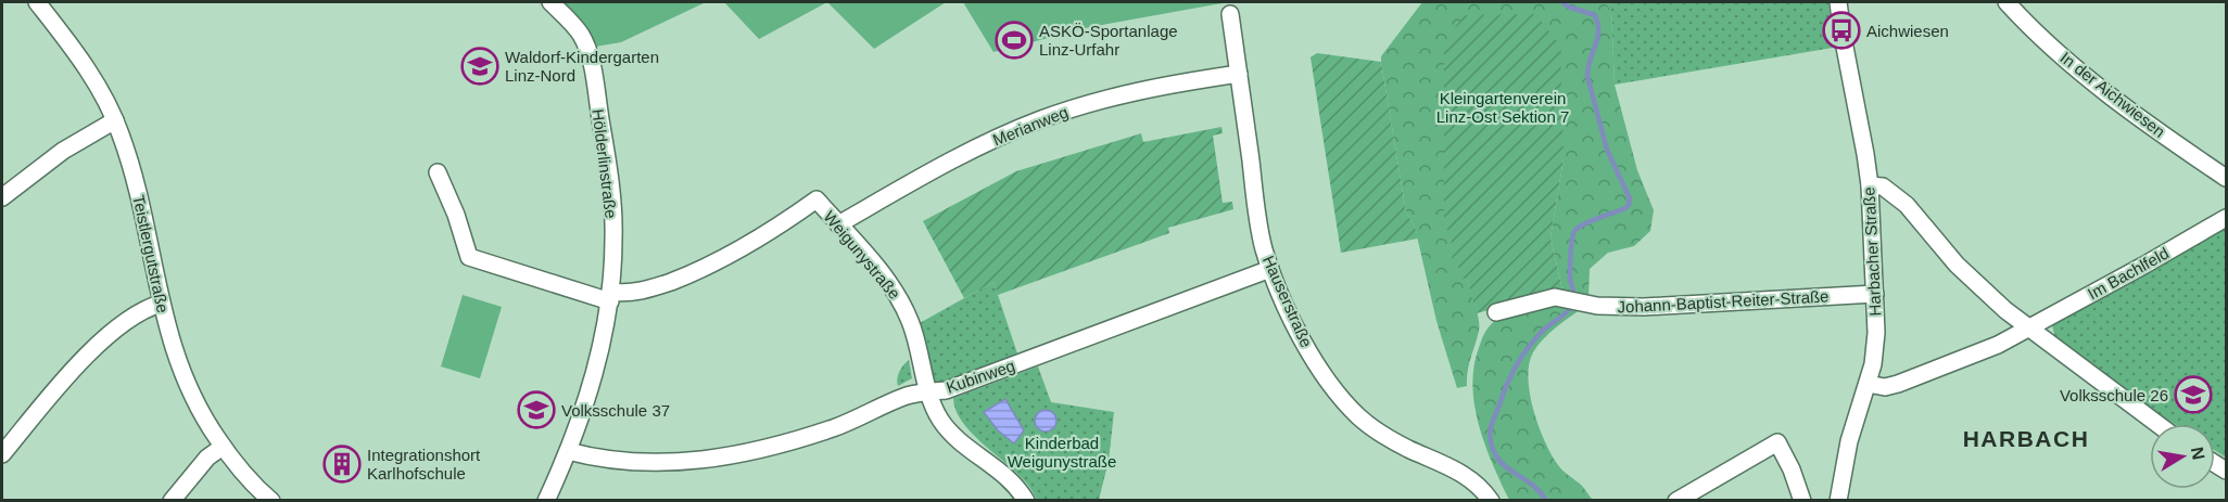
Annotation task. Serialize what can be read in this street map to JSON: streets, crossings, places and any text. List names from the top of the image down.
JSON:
{
  "streets": {
    "street": [
      "In der Aichwiesen",
      "Merianweg",
      "Hölderlinstraße",
      "Harbacher Straße",
      "Teistlergutstraße",
      "Weigunystraße",
      "Im Bachlfeld",
      "Hauserstraße",
      "Johann-Baptist-Reiter-Straße",
      "Kubinweg"
    ]
  },
  "crossings": [
    ["Merianweg", "Weigunystraße"],
    ["Merianweg", "Hauserstraße"],
    ["Hölderlinstraße", "Weigunystraße"],
    ["Hölderlinstraße", "Kubinweg"],
    ["Harbacher Straße", "Im Bachlfeld"],
    ["Harbacher Straße", "Johann-Baptist-Reiter-Straße"],
    ["Weigunystraße", "Kubinweg"],
    ["Hauserstraße", "Kubinweg"]
  ],
  "districts": ["HARBACH"],
  "parks": ["Kleingartenverein Linz-Ost Sektion 7", "Kinderbad Weigunystraße"],
  "places": {
    "bus stop": ["Aichwiesen"],
    "sports": ["ASKÖ-Sportanlage Linz-Urfahr"],
    "school or university": ["Waldorf-Kindergarten Linz-Nord", "Volksschule 26", "Volksschule 37"],
    "building": ["Integrationshort Karlhofschule"]
  },
  "north": "right"
}
